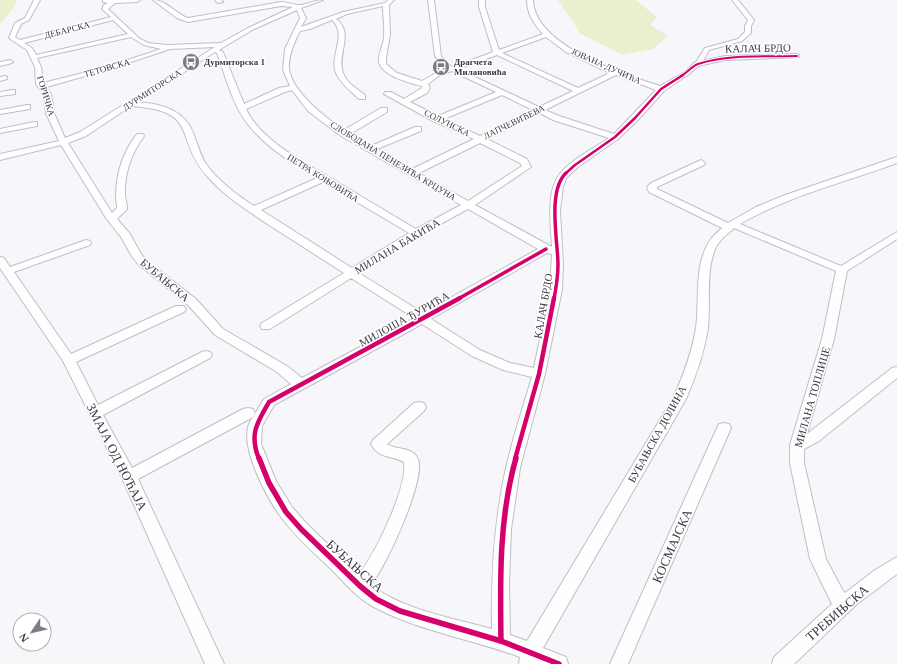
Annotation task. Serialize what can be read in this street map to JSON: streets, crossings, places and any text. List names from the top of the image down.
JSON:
{
  "streets": {
    "street": [
      "ДЕБАРСКА",
      "КАЛАЧ БРДО",
      "ЈОВАНА ДУЧИЋА",
      "ТЕТОВСКА",
      "ДУРМИТОРСКА",
      "ГОРИЧКА",
      "ЛАПЧЕВИЋЕВА",
      "СОЛУНСКА",
      "СЛОБОДАНА ПЕНЕЗИЋА КРЦУНА",
      "ПЕТРА КОЊОВИЋА",
      "МИЛАНА БАКИЋА",
      "БУБАЊСКА",
      "МИЛОША ЂУРИЋА",
      "МИЛАНА ТОПЛИЦЕ",
      "БУБАЊСКА ДОЛИНА",
      "ЗМАЈА ОД НОЋАЈА",
      "КОСМАЈСКА",
      "ТРЕБИЊСКА"
    ]
  },
  "crossings": [
    ["КАЛАЧ БРДО", "ЈОВАНА ДУЧИЋА"],
    ["КАЛАЧ БРДО", "СЛОБОДАНА ПЕНЕЗИЋА КРЦУНА"],
    ["КАЛАЧ БРДО", "БУБАЊСКА"],
    ["КАЛАЧ БРДО", "МИЛОША ЂУРИЋА"],
    ["ЈОВАНА ДУЧИЋА", "ЛАПЧЕВИЋЕВА"],
    ["ТЕТОВСКА", "ГОРИЧКА"],
    ["ДУРМИТОРСКА", "ГОРИЧКА"],
    ["ДУРМИТОРСКА", "СЛОБОДАНА ПЕНЕЗИЋА КРЦУНА"],
    ["ДУРМИТОРСКА", "ПЕТРА КОЊОВИЋА"],
    ["ДУРМИТОРСКА", "БУБАЊСКА"],
    ["ГОРИЧКА", "БУБАЊСКА"],
    ["ЛАПЧЕВИЋЕВА", "СОЛУНСКА"],
    ["ЛАПЧЕВИЋЕВА", "СЛОБОДАНА ПЕНЕЗИЋА КРЦУНА"],
    ["СОЛУНСКА", "МИЛАНА БАКИЋА"],
    ["СЛОБОДАНА ПЕНЕЗИЋА КРЦУНА", "МИЛАНА БАКИЋА"],
    ["СЛОБОДАНА ПЕНЕЗИЋА КРЦУНА", "МИЛОША ЂУРИЋА"],
    ["ПЕТРА КОЊОВИЋА", "МИЛАНА БАКИЋА"],
    ["БУБАЊСКА", "МИЛОША ЂУРИЋА"],
    ["БУБАЊСКА", "БУБАЊСКА ДОЛИНА"],
    ["МИЛАНА ТОПЛИЦЕ", "ТРЕБИЊСКА"]
  ],
  "places": {
    "bus stop": ["Дурмиторска 1", "Драгчета Милановића"]
  },
  "north": "bottom left"
}
